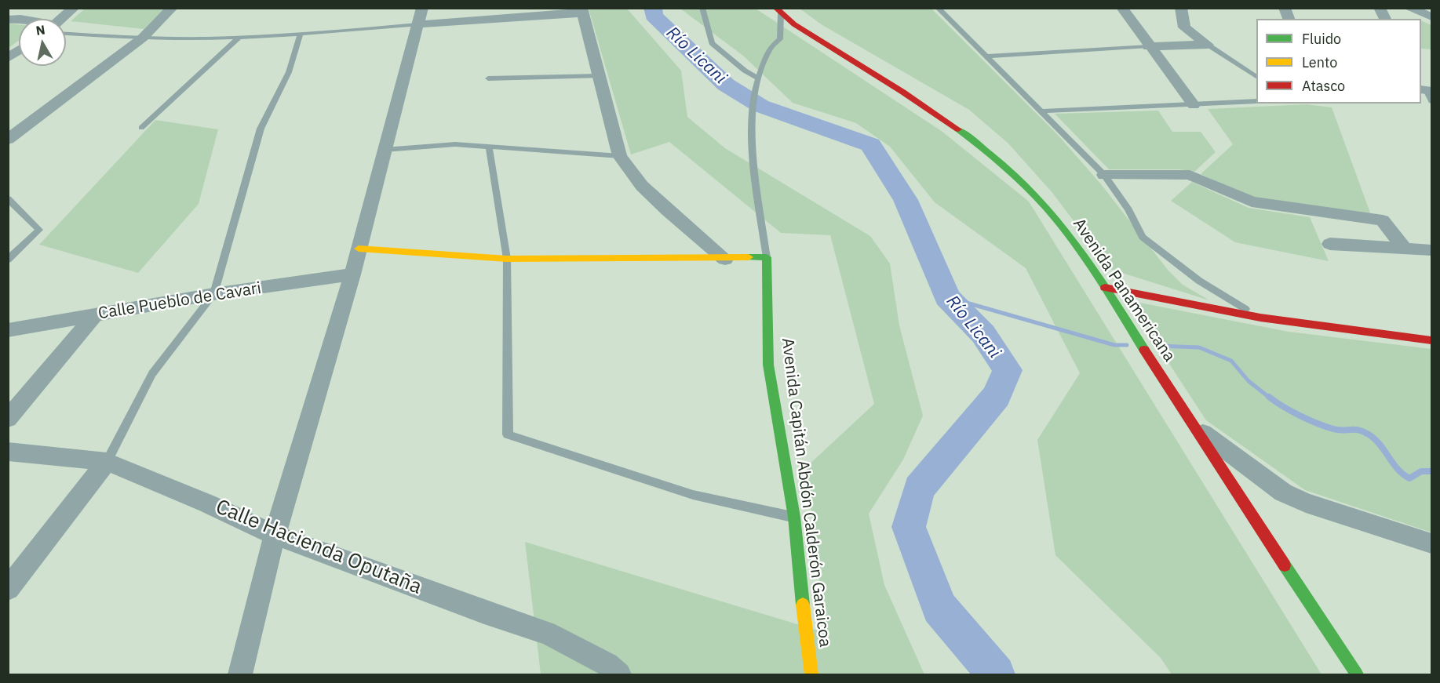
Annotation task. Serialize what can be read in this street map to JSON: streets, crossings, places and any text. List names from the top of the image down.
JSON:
{
  "streets": {
    "street": [
      "Avenida Panamericana",
      "Calle Pueblo de Cavari",
      "Avenida Capitán Abdón Calderón Garaicoa",
      "Calle Hacienda Oputaña"
    ]
  },
  "water": ["Río Licani"],
  "legend": ["Fluido", "Lento", "Atasco"],
  "north": "top"
}
